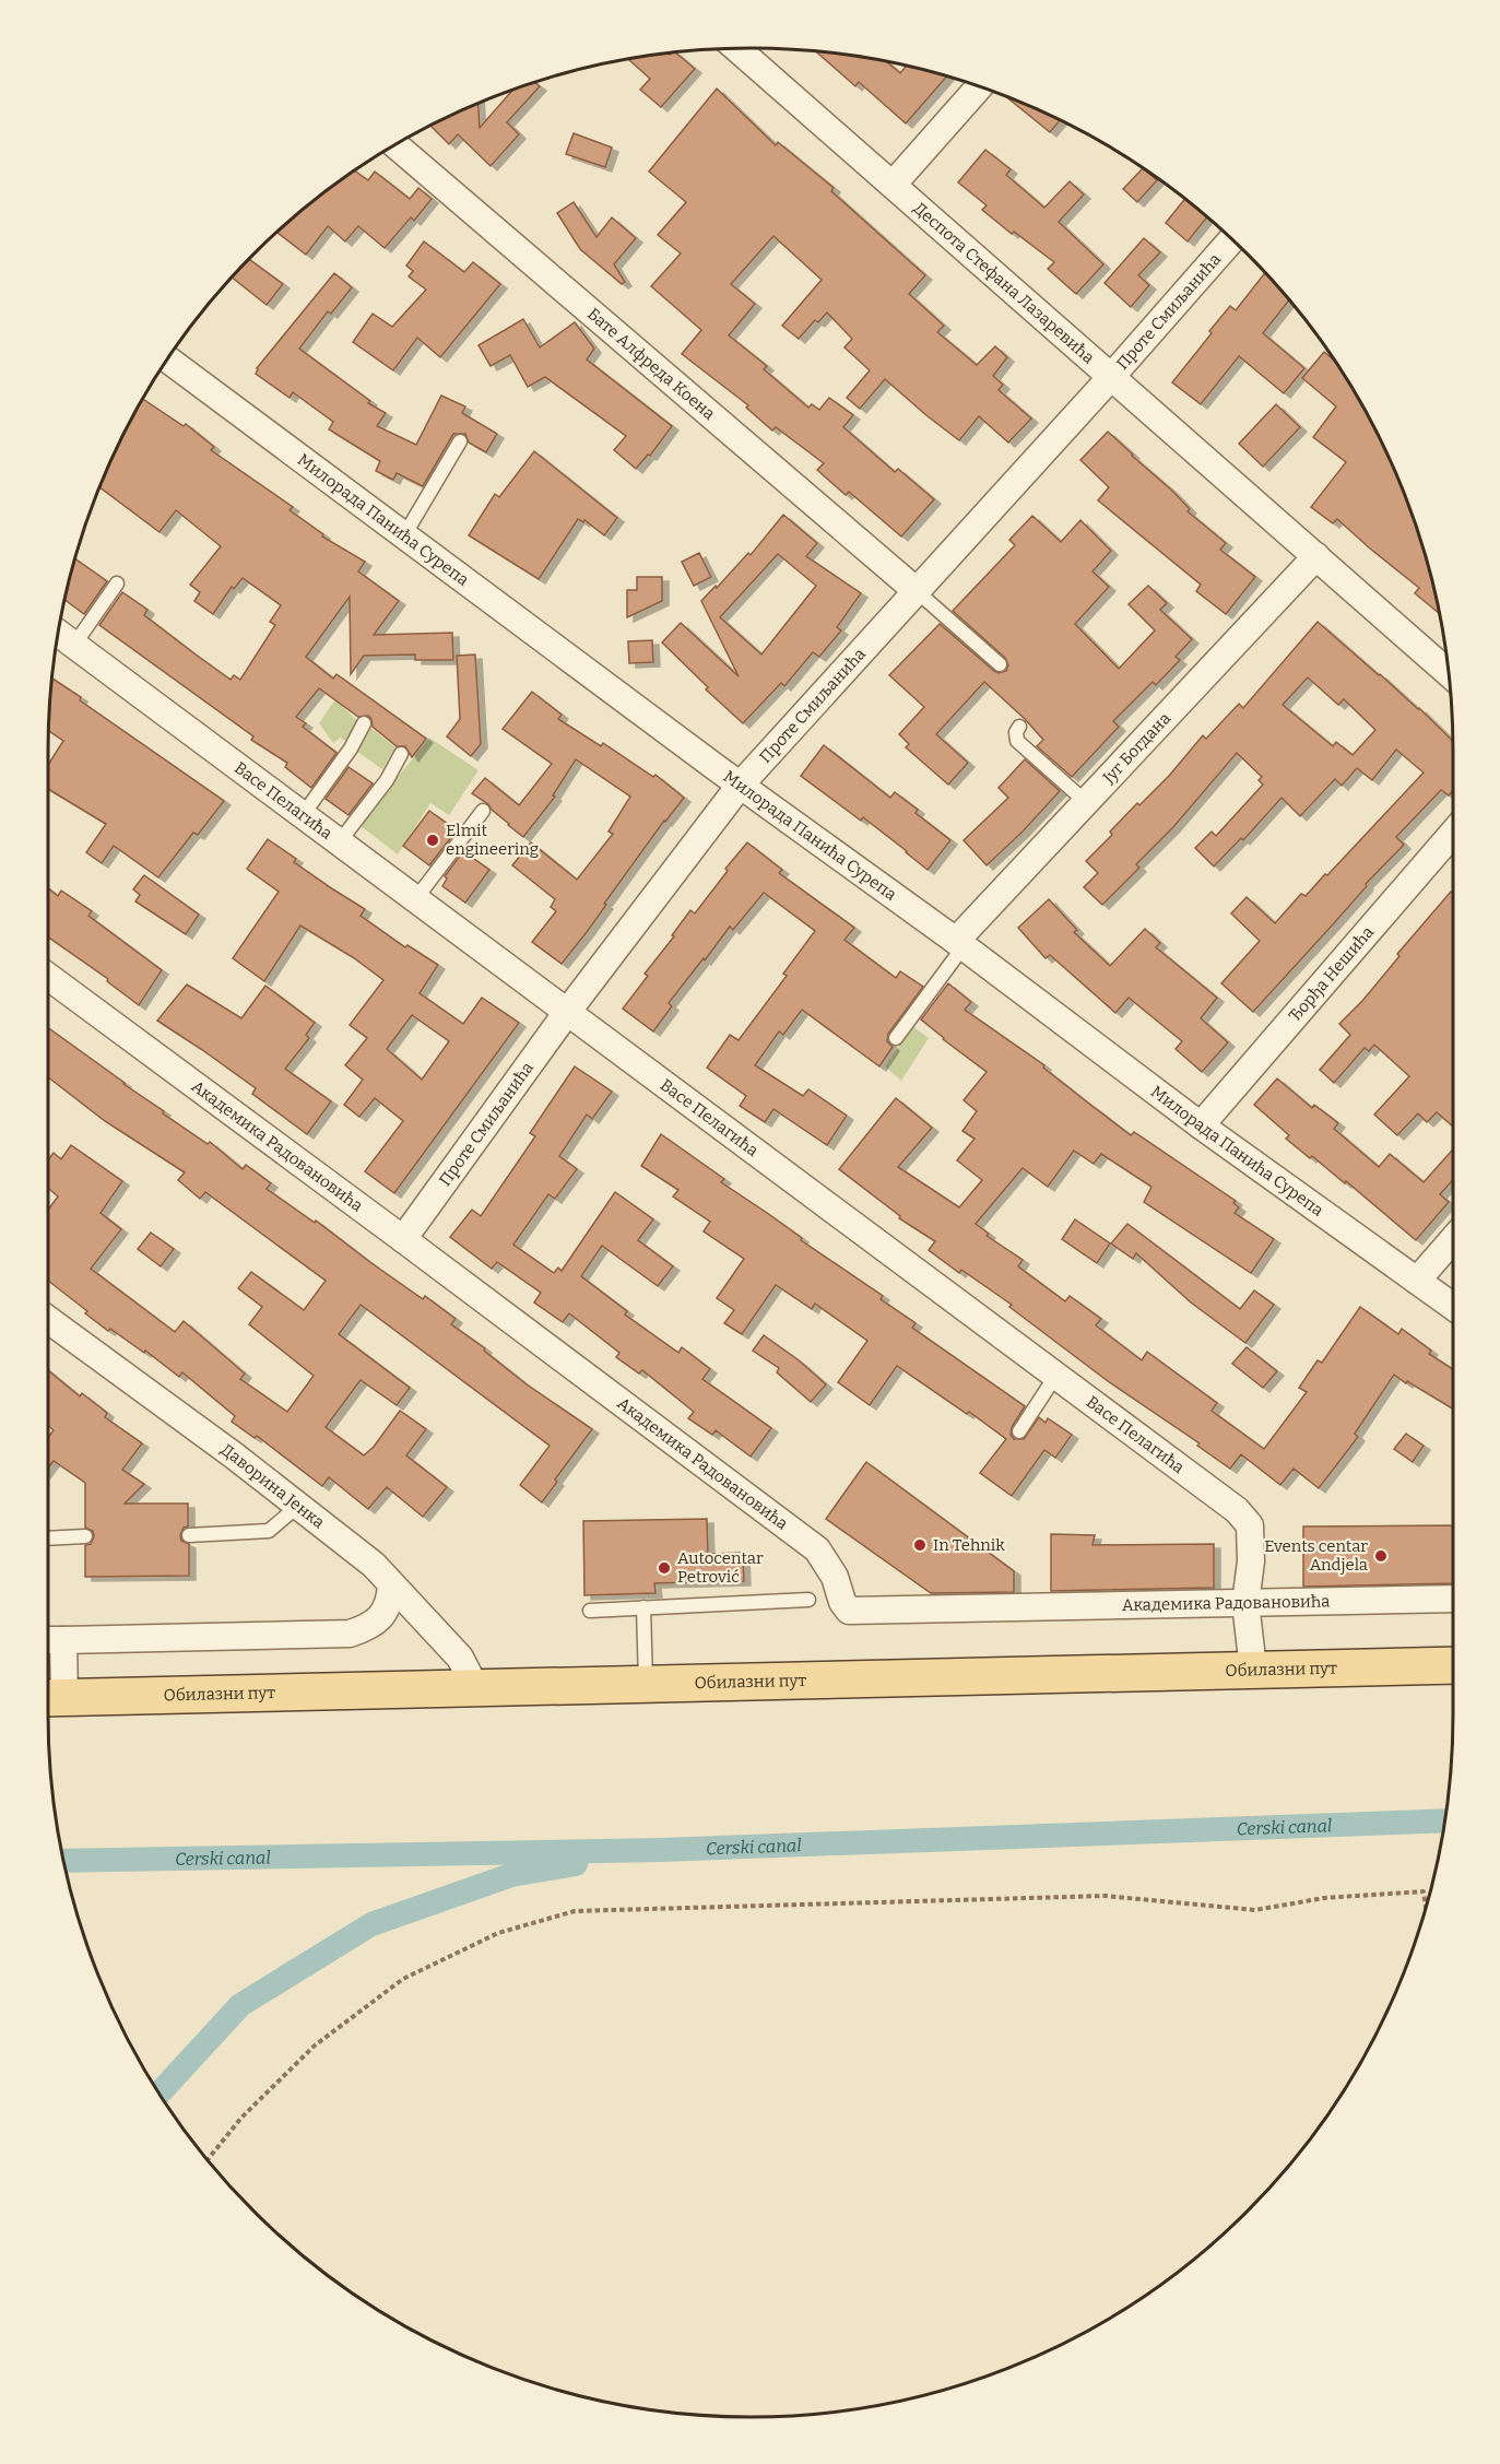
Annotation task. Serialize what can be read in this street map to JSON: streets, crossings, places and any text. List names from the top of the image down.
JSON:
{
  "streets": {
    "main road": ["Обилазни пут"],
    "street": [
      "Деспота Стефана Лазаревића",
      "Проте Смиљанића",
      "Бате Алфреда Коена",
      "Милорада Панића Сурепа",
      "Југ Богдана",
      "Васе Пелагића",
      "Ђорђа Нешића",
      "Академика Радовановића",
      "Даворина Јенка"
    ]
  },
  "crossings": [
    ["Деспота Стефана Лазаревића", "Проте Смиљанића"],
    ["Деспота Стефана Лазаревића", "Југ Богдана"],
    ["Проте Смиљанића", "Бате Алфреда Коена"],
    ["Проте Смиљанића", "Милорада Панића Сурепа"],
    ["Проте Смиљанића", "Васе Пелагића"],
    ["Проте Смиљанића", "Академика Радовановића"],
    ["Милорада Панића Сурепа", "Југ Богдана"],
    ["Милорада Панића Сурепа", "Ђорђа Нешића"],
    ["Васе Пелагића", "Академика Радовановића"],
    ["Васе Пелагића", "Обилазни пут"],
    ["Даворина Јенка", "Обилазни пут"]
  ],
  "water": ["Cerski canal"],
  "places": [
    "Elmit engineering",
    "In Tehnik",
    "Events centar Andjela",
    "Autocentar Petrović"
  ]
}
